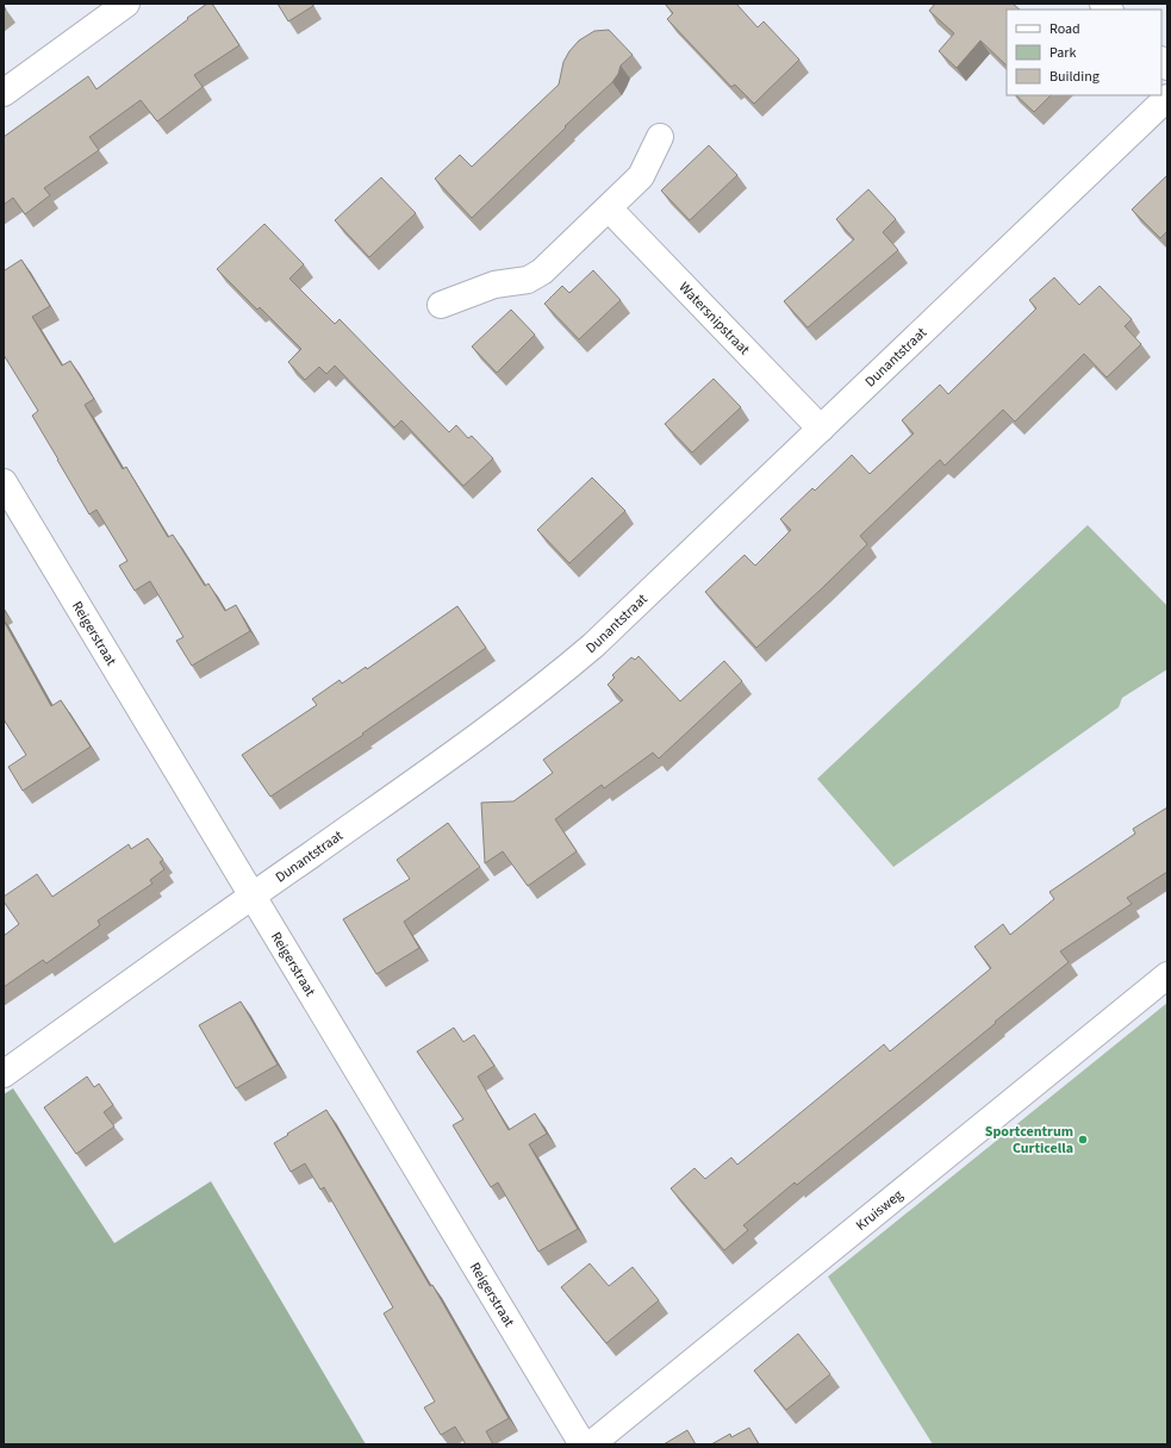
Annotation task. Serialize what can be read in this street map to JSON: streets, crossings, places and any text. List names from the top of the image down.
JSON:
{
  "streets": {
    "street": [
      "Watersnipstraat",
      "Dunantstraat",
      "Reigerstraat",
      "Kruisweg"
    ]
  },
  "crossings": [
    ["Watersnipstraat", "Dunantstraat"],
    ["Dunantstraat", "Reigerstraat"]
  ],
  "places": ["Sportcentrum Curticella"],
  "legend": ["Road", "Park", "Building"]
}
